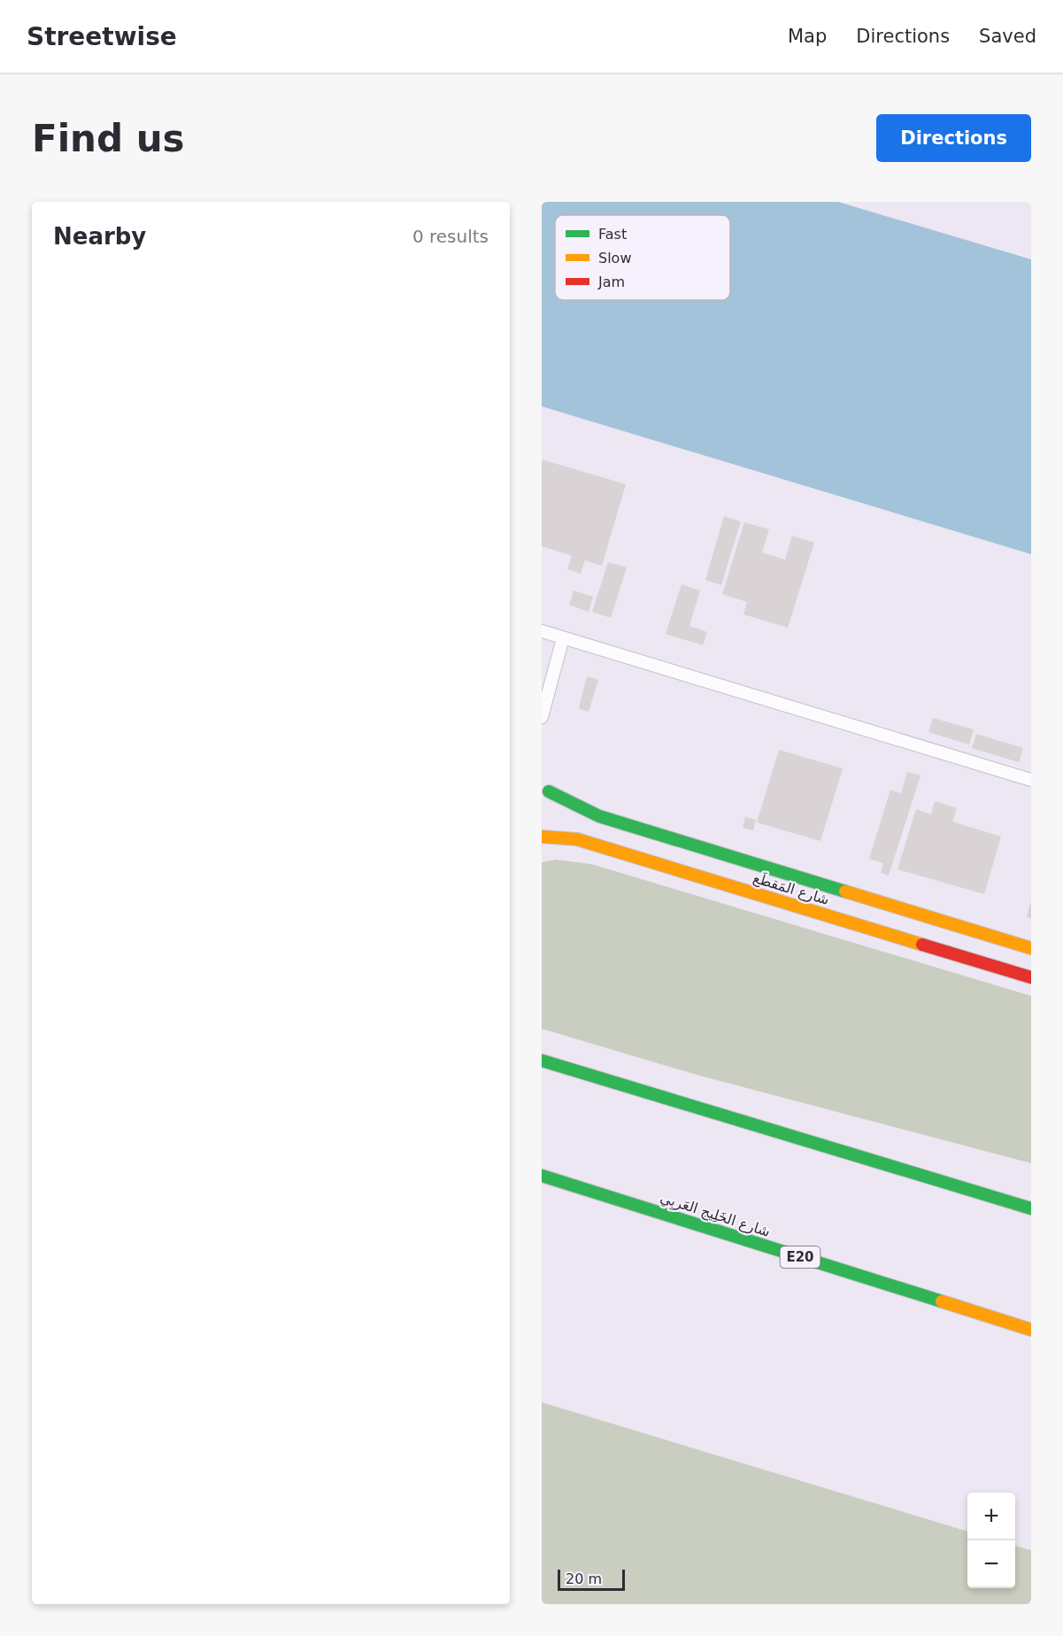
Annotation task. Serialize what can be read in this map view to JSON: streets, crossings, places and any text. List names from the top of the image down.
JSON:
{
  "streets": {
    "main road": ["شارع المَقطَع", "شارع الخَلِيج العَربِي", "E20"]
  },
  "legend": ["Fast", "Slow", "Jam"],
  "scale_bar": "20 m",
  "page": {
    "header": "Streetwise",
    "nav": ["Map", "Directions", "Saved"],
    "buttons": "Directions",
    "title": "Find us",
    "heading": ["Nearby", "0 results"],
    "map_buttons": ["+", "−"],
    "scale": "20 m"
  }
}
